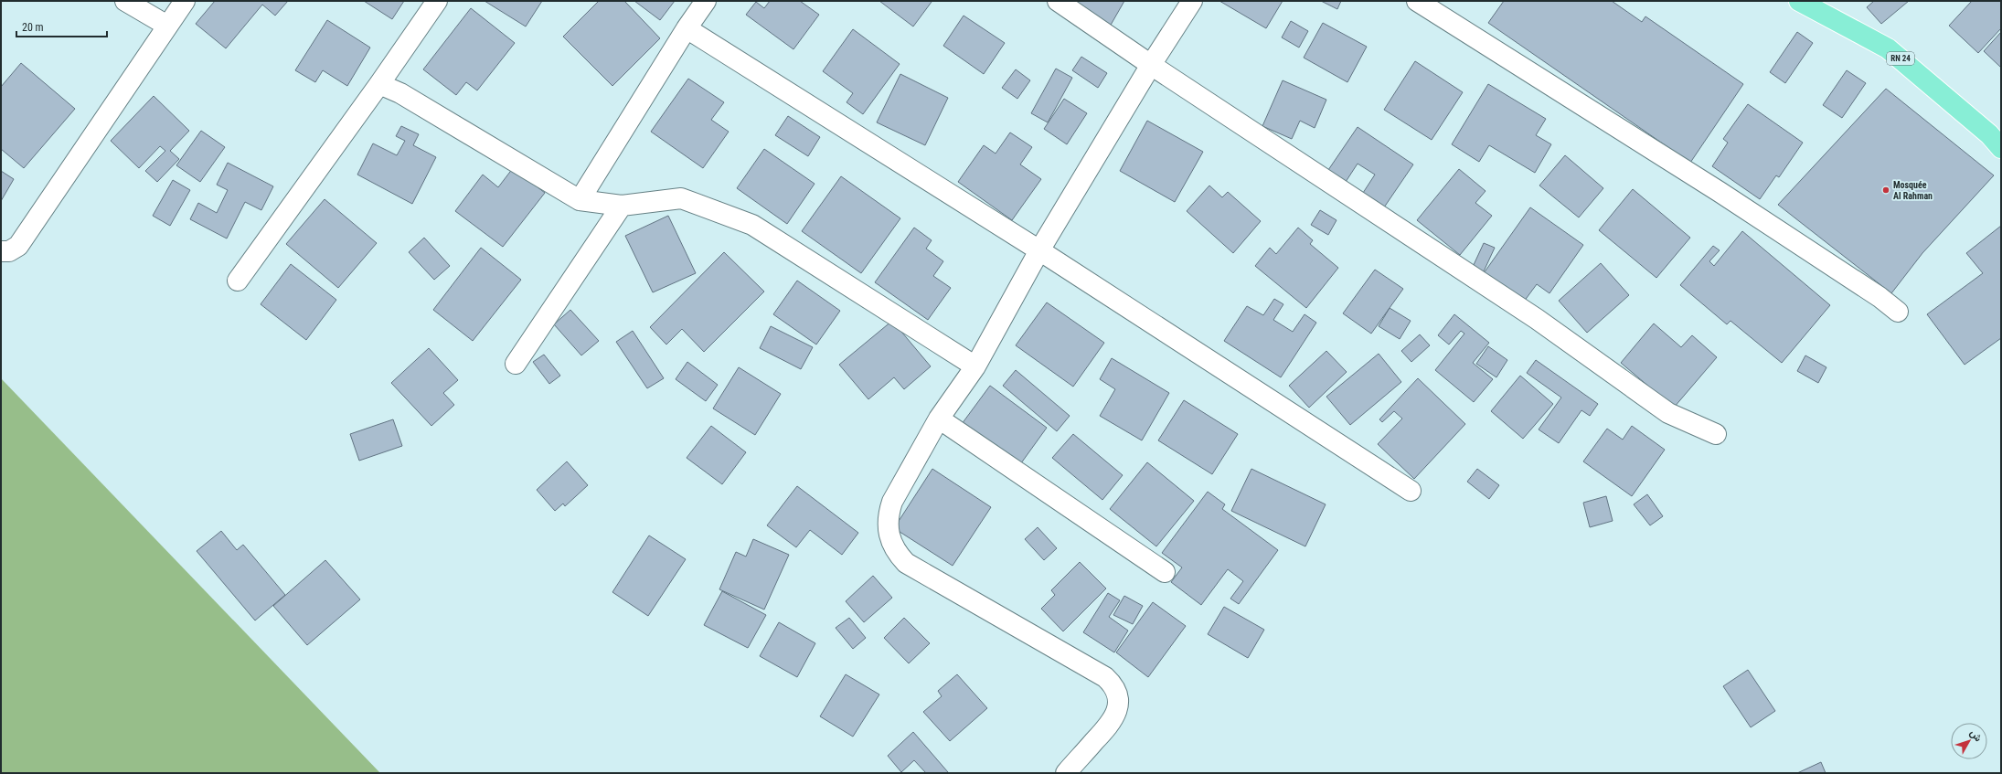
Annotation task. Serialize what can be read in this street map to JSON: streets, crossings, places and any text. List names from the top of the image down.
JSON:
{
  "streets": {
    "main road": ["RN 24"]
  },
  "places": ["Mosquée Al Rahman"],
  "scale_bar": "20 m",
  "north": "top right"
}
